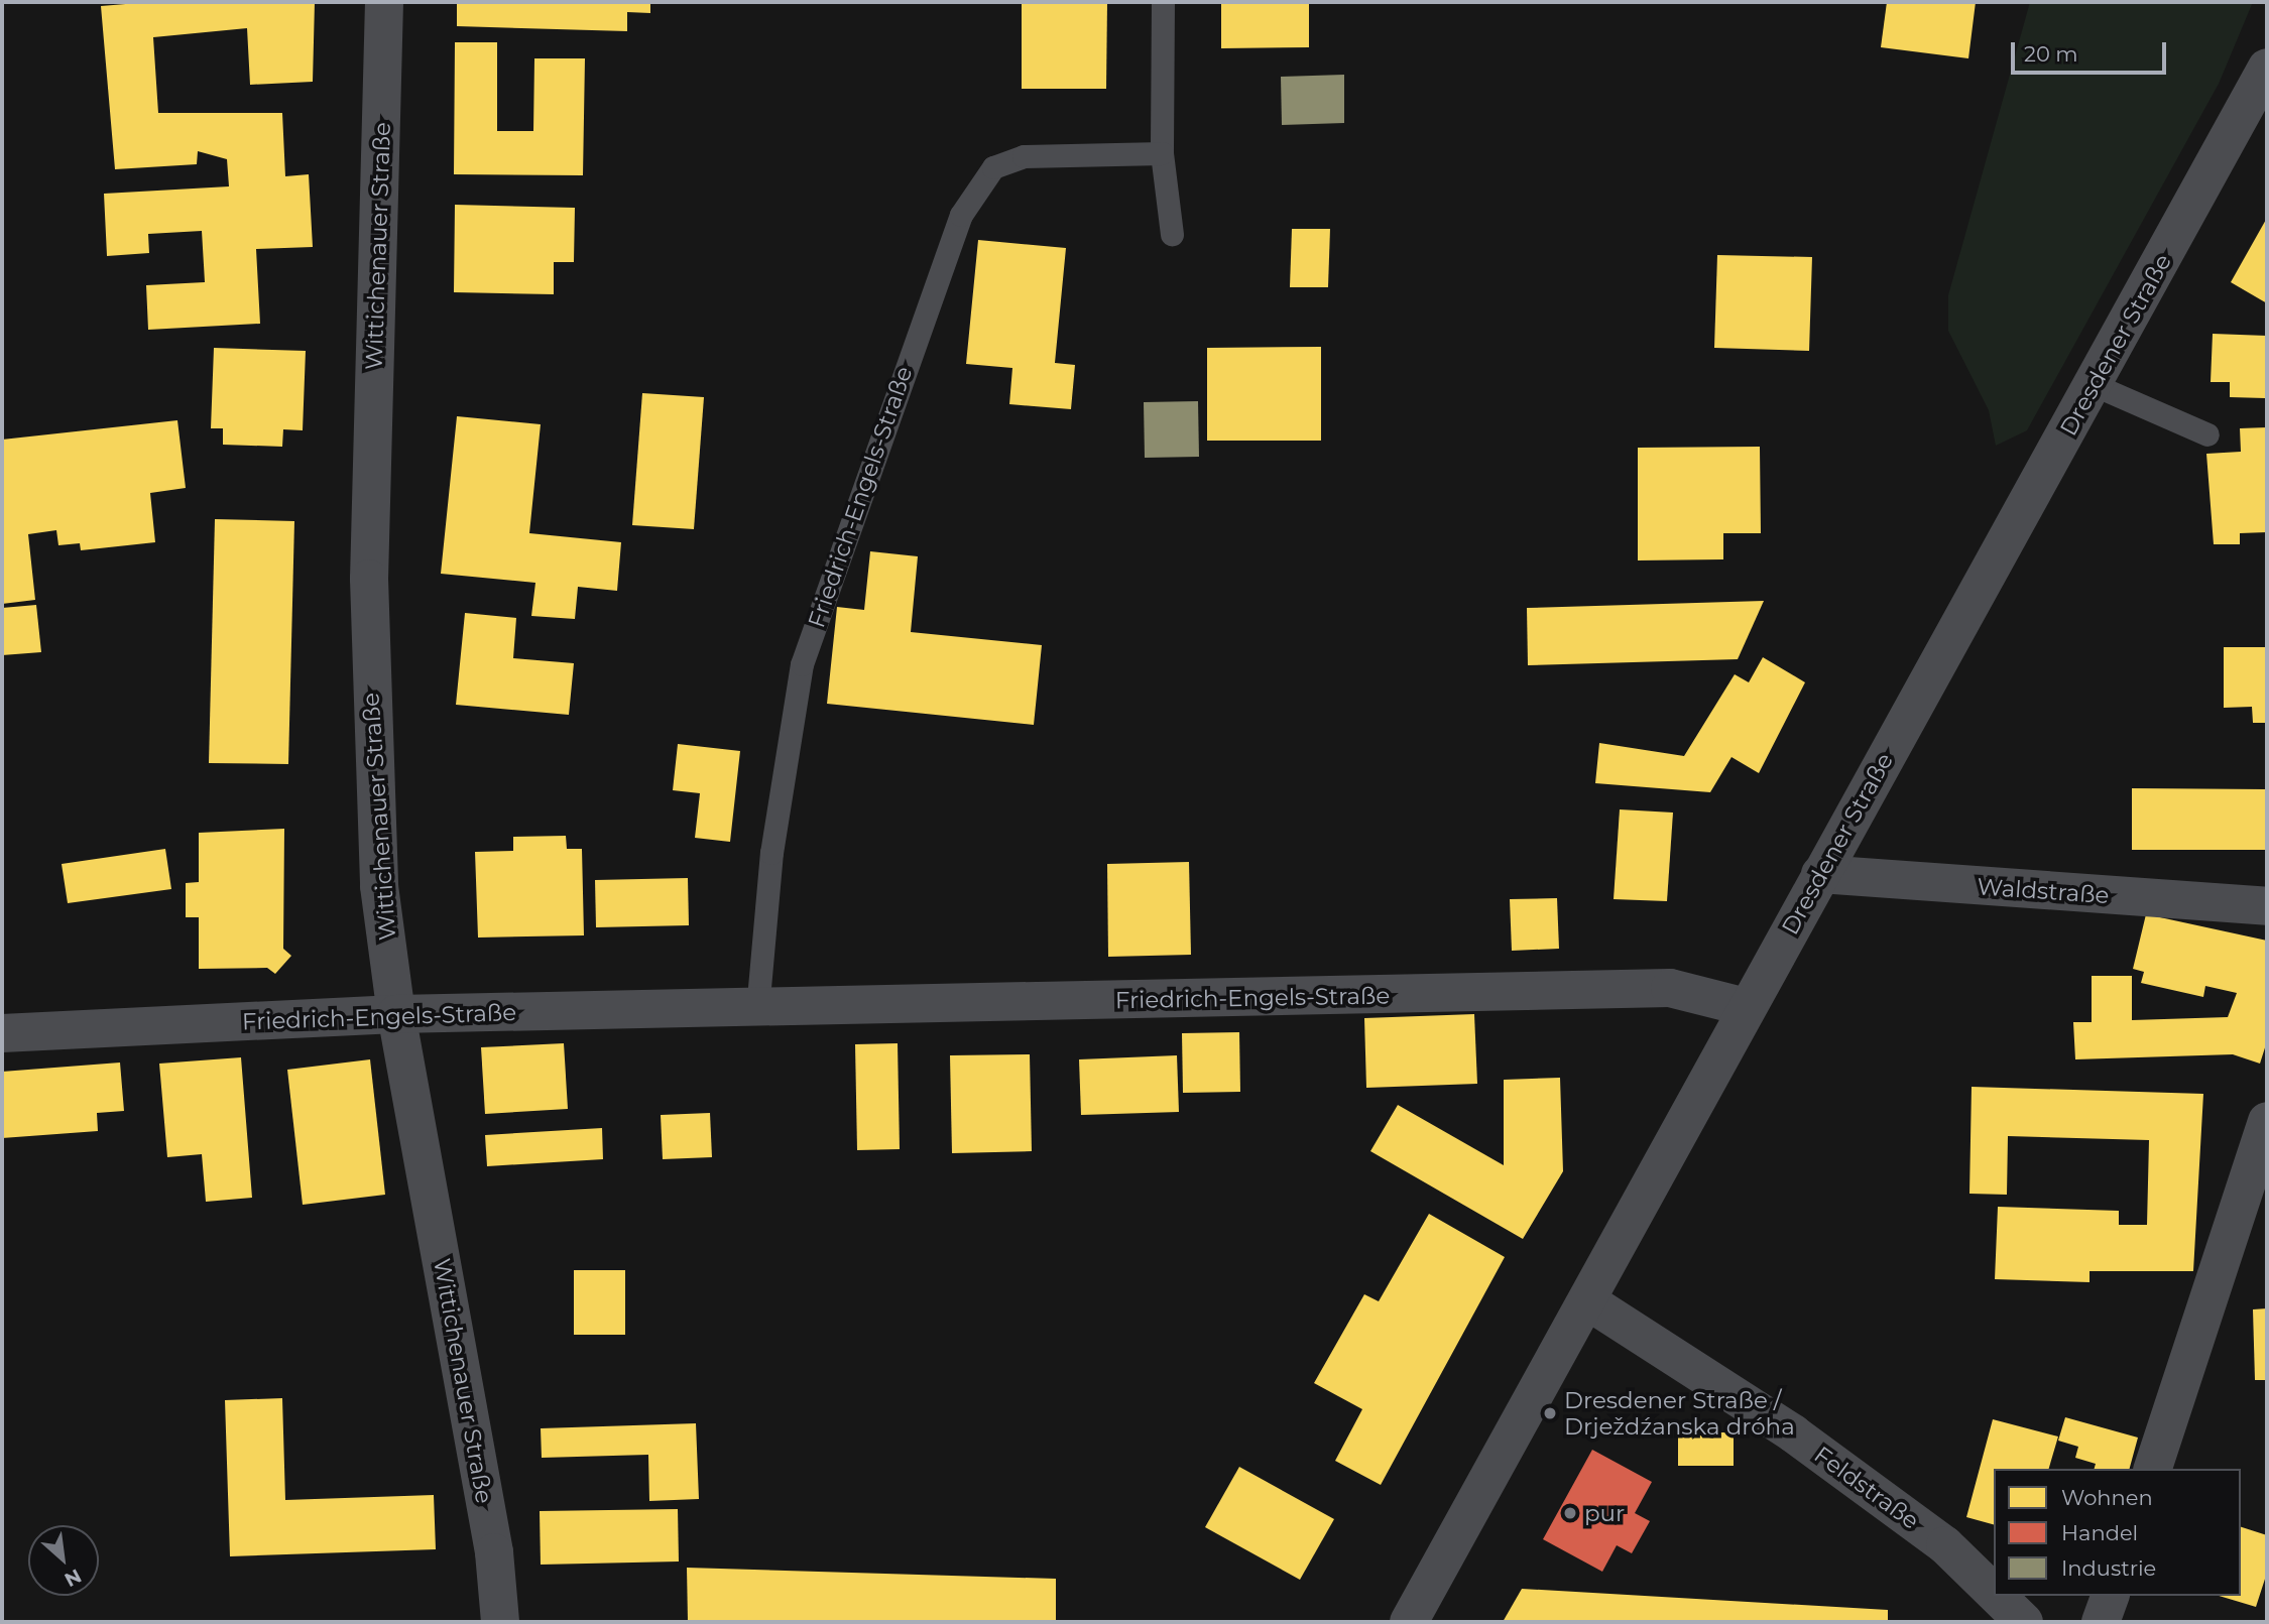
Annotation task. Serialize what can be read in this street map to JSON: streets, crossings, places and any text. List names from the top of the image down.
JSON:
{
  "streets": {
    "street": [
      "Wittichenauer Straße",
      "Dresdener Straße",
      "Friedrich-Engels-Straße",
      "Waldstraße",
      "Feldstraße"
    ]
  },
  "crossings": [
    ["Wittichenauer Straße", "Friedrich-Engels-Straße"],
    ["Dresdener Straße", "Friedrich-Engels-Straße"],
    ["Dresdener Straße", "Waldstraße"],
    ["Dresdener Straße", "Feldstraße"]
  ],
  "places": ["Dresdener Straße / Drježdźanska dróha", "pur"],
  "legend": ["Wohnen", "Handel", "Industrie"],
  "scale_bar": "20 m",
  "north": "bottom right"
}
